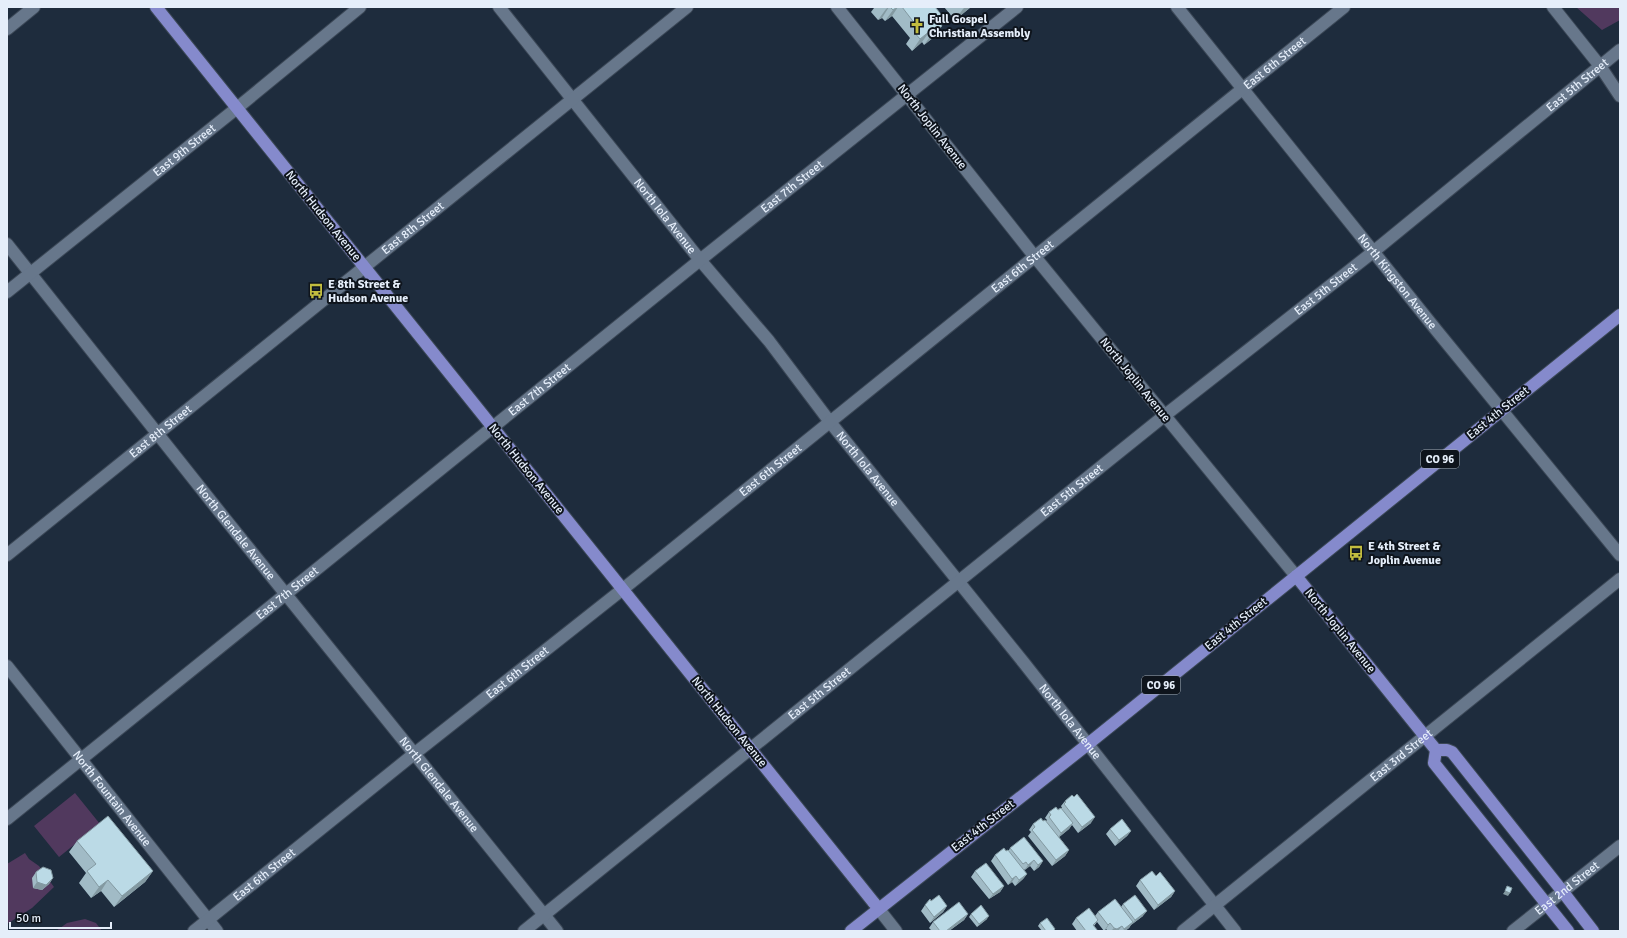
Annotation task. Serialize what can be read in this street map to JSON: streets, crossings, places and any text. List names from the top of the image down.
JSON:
{
  "streets": {
    "main road": [
      "North Joplin Avenue",
      "North Hudson Avenue",
      "East 4th Street",
      "CO 96"
    ],
    "street": [
      "East 6th Street",
      "East 5th Street",
      "East 9th Street",
      "East 7th Street",
      "North Iola Avenue",
      "East 8th Street",
      "North Kingston Avenue",
      "North Glendale Avenue",
      "East 3rd Street",
      "North Fountain Avenue",
      "East 2nd Street"
    ]
  },
  "crossings": [
    ["East 6th Street", "North Joplin Avenue"],
    ["East 6th Street", "North Hudson Avenue"],
    ["East 6th Street", "North Iola Avenue"],
    ["East 6th Street", "North Kingston Avenue"],
    ["East 6th Street", "North Glendale Avenue"],
    ["East 6th Street", "North Fountain Avenue"],
    ["East 5th Street", "North Joplin Avenue"],
    ["East 5th Street", "North Hudson Avenue"],
    ["East 5th Street", "North Iola Avenue"],
    ["East 5th Street", "North Kingston Avenue"],
    ["East 5th Street", "North Glendale Avenue"],
    ["North Joplin Avenue", "East 7th Street"],
    ["North Joplin Avenue", "East 4th Street"],
    ["North Joplin Avenue", "East 3rd Street"],
    ["East 9th Street", "North Hudson Avenue"],
    ["East 9th Street", "North Glendale Avenue"],
    ["East 7th Street", "North Hudson Avenue"],
    ["East 7th Street", "North Iola Avenue"],
    ["East 7th Street", "North Glendale Avenue"],
    ["East 7th Street", "North Fountain Avenue"],
    ["North Hudson Avenue", "East 8th Street"],
    ["North Hudson Avenue", "East 4th Street"],
    ["North Iola Avenue", "East 8th Street"],
    ["North Iola Avenue", "East 4th Street"],
    ["North Iola Avenue", "East 3rd Street"],
    ["East 8th Street", "North Glendale Avenue"],
    ["North Kingston Avenue", "East 4th Street"]
  ],
  "places": {
    "church": ["Full Gospel Christian Assembly"],
    "bus stop": ["E 8th Street & Hudson Avenue", "E 4th Street & Joplin Avenue"]
  },
  "scale_bar": "50 m"
}
